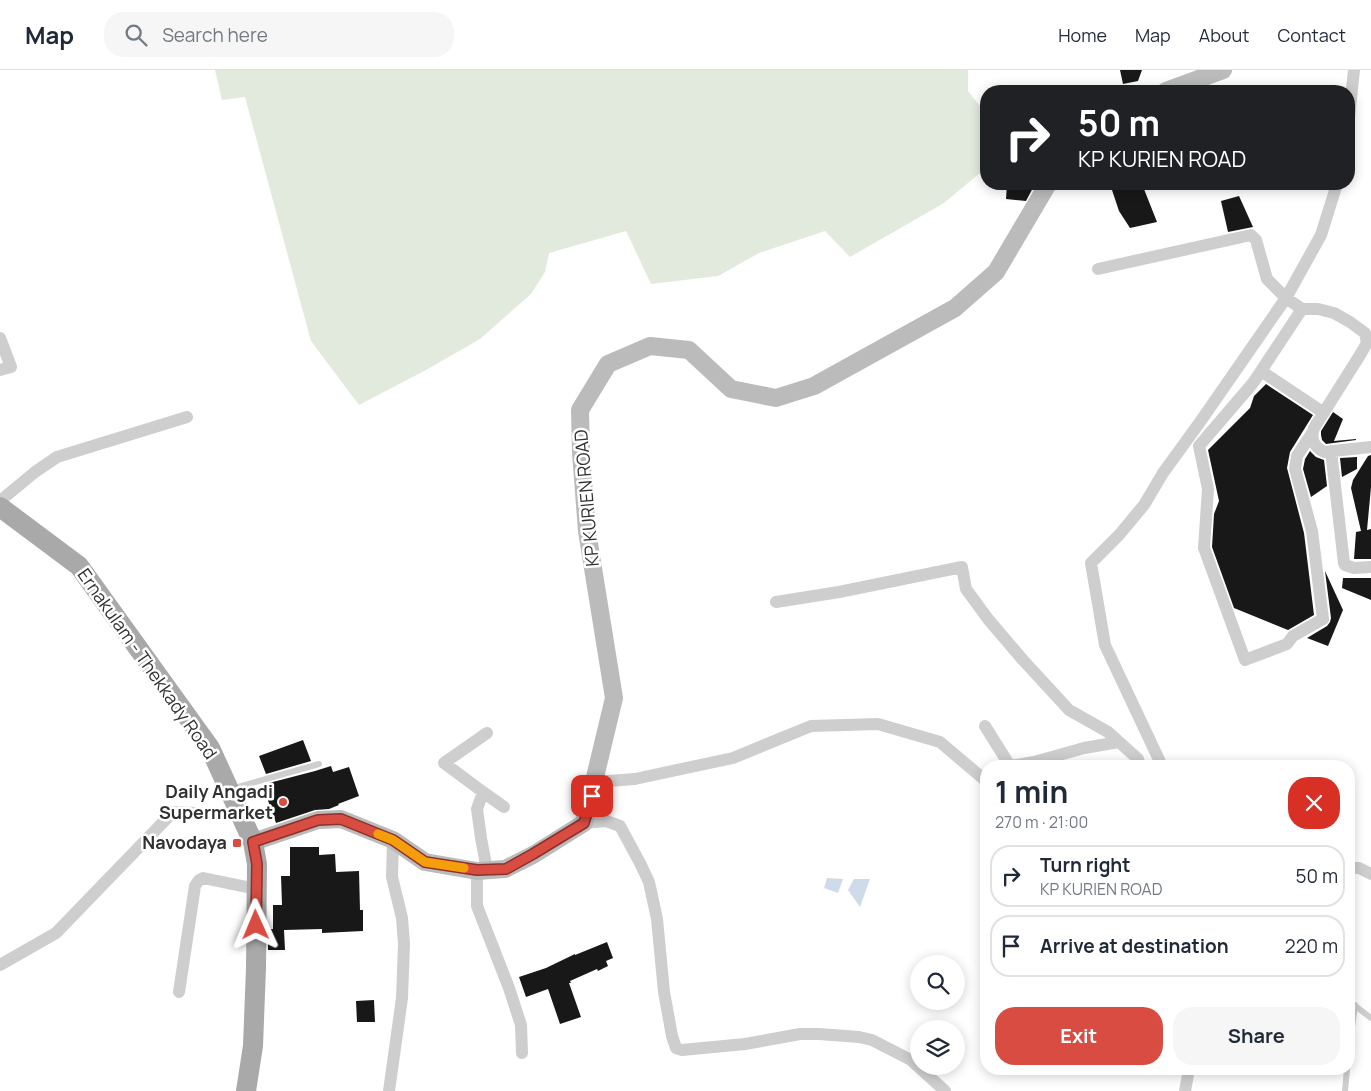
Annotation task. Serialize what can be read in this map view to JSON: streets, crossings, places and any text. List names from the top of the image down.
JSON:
{
  "streets": {
    "main road": ["Ernakulam - Thekkady Road"],
    "street": ["KP KURIEN ROAD"]
  },
  "places": {
    "other": ["Daily Angadi Supermarket"],
    "transit": ["Navodaya"]
  },
  "page": {
    "header": "Map",
    "search": "Search here",
    "nav": [
      "Home",
      "Map",
      "About",
      "Contact"
    ],
    "turn": ["50 m", "KP KURIEN ROAD"],
    "heading": ["1 min", "270 m · 21:00"],
    "list": [
      {
        "name": "Turn right",
        "note": "KP KURIEN ROAD",
        "value": "50 m"
      },
      {
        "name": "Arrive at destination",
        "value": "220 m"
      }
    ],
    "buttons": ["Exit", "Share"]
  }
}
